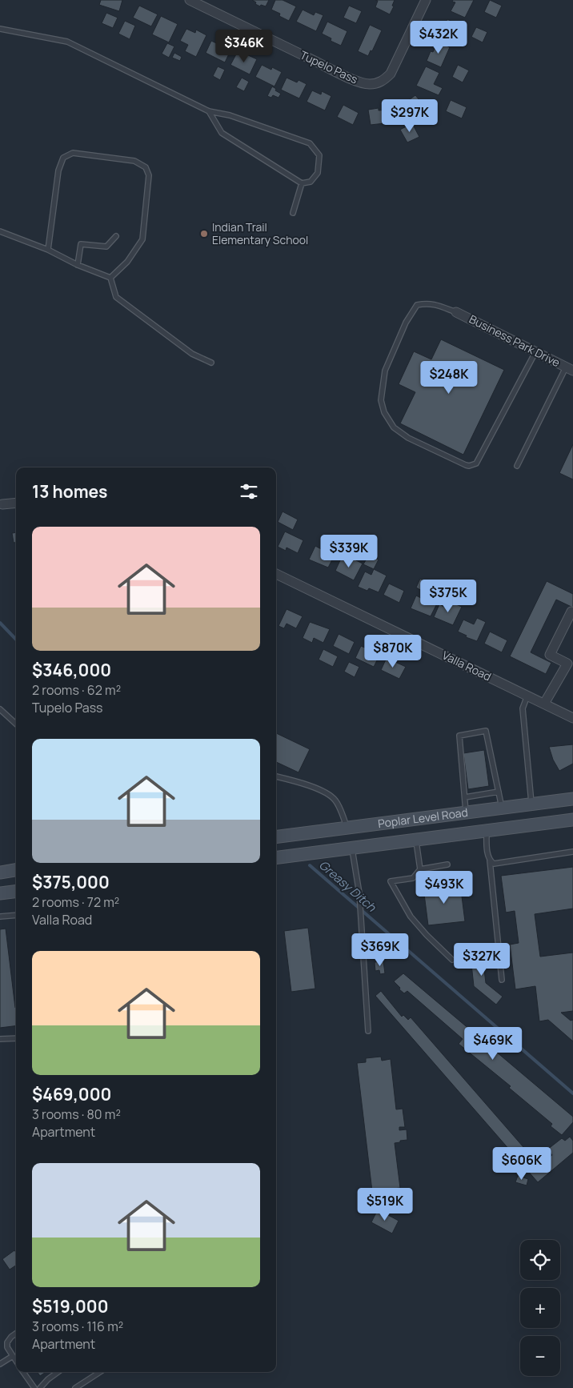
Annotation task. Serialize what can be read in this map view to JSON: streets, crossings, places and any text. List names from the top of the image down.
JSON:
{
  "streets": {
    "main road": ["Poplar Level Road"],
    "street": ["Tupelo Pass", "Business Park Drive", "Valla Road"]
  },
  "water": ["Greasy Ditch"],
  "places": ["Indian Trail Elementary School"],
  "page": {
    "price": [
      "$432K",
      "$346K",
      "$297K",
      "$248K",
      "$339K",
      "$375K",
      "$870K",
      "$493K",
      "$369K",
      "$327K",
      "$469K",
      "$606K",
      "$519K"
    ],
    "heading": "13 homes",
    "list": [
      {
        "name": "$346,000",
        "note": "2 rooms · 62 m² · Tupelo Pass"
      },
      {
        "name": "$375,000",
        "note": "2 rooms · 72 m² · Valla Road"
      },
      {
        "name": "$469,000",
        "note": "3 rooms · 80 m² · Apartment"
      },
      {
        "name": "$519,000",
        "note": "3 rooms · 116 m² · Apartment"
      }
    ],
    "map_buttons": ["+", "−"]
  }
}
